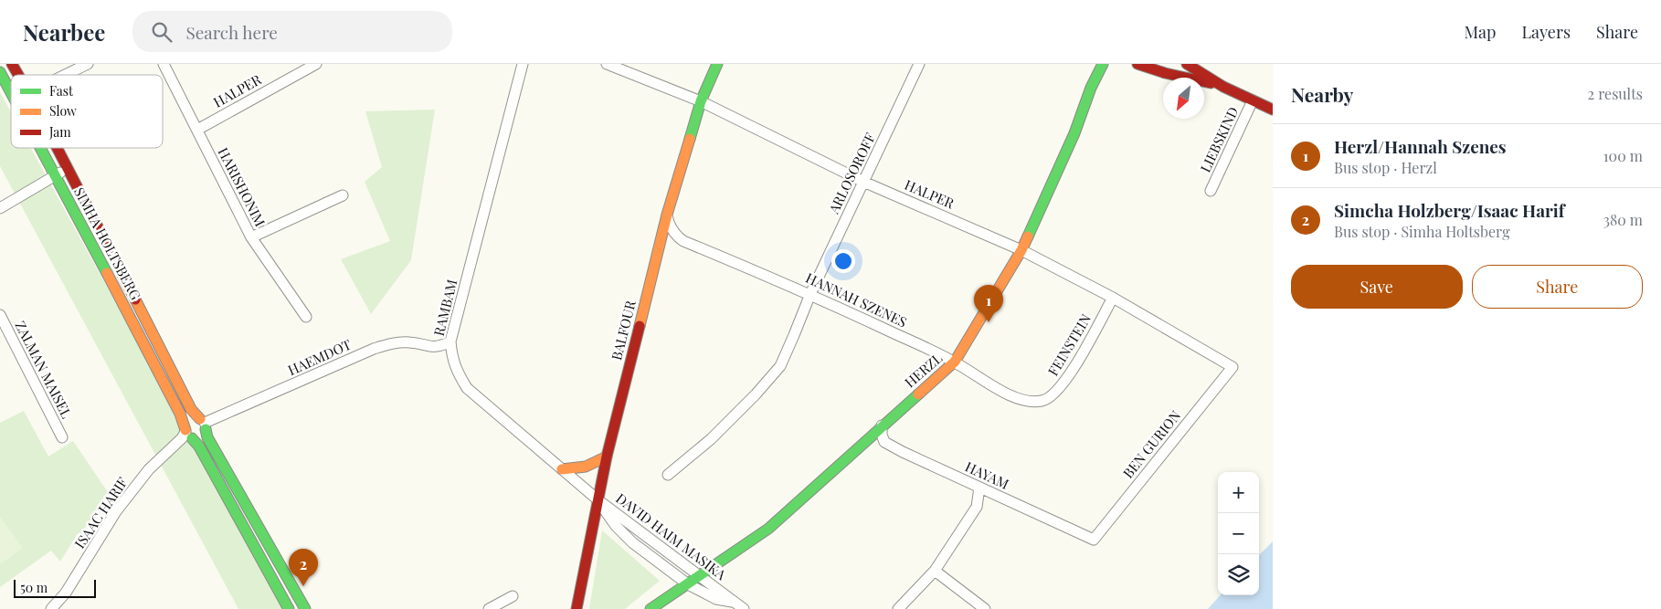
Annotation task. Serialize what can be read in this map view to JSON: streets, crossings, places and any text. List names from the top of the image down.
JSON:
{
  "streets": {
    "street": [
      "HALPER",
      "LIEBSKIND",
      "ARLOSOROFF",
      "HARISHONIM",
      "SIMHA HOLTSBERG",
      "HANNAH SZENES",
      "RAMBAM",
      "BALFOUR",
      "FEINSTEIN",
      "HAEMDOT",
      "ZALMAN MAISEL",
      "HERZL",
      "BEN GURION",
      "HAYAM",
      "ISAAC HARIF",
      "DAVID HAIM MASIKA"
    ]
  },
  "crossings": [
    ["HALPER", "ARLOSOROFF"],
    ["HALPER", "HARISHONIM"],
    ["HALPER", "BALFOUR"],
    ["HALPER", "FEINSTEIN"],
    ["HALPER", "HERZL"],
    ["HALPER", "BEN GURION"],
    ["ARLOSOROFF", "HANNAH SZENES"],
    ["SIMHA HOLTSBERG", "HAEMDOT"],
    ["SIMHA HOLTSBERG", "ISAAC HARIF"],
    ["HANNAH SZENES", "BALFOUR"],
    ["HANNAH SZENES", "FEINSTEIN"],
    ["HANNAH SZENES", "HERZL"],
    ["RAMBAM", "BALFOUR"],
    ["RAMBAM", "HAEMDOT"],
    ["RAMBAM", "DAVID HAIM MASIKA"],
    ["BALFOUR", "DAVID HAIM MASIKA"],
    ["HERZL", "HAYAM"],
    ["HERZL", "DAVID HAIM MASIKA"],
    ["BEN GURION", "HAYAM"]
  ],
  "legend": ["Fast", "Slow", "Jam"],
  "scale_bar": "50 m",
  "north": "bottom left",
  "page": {
    "header": "Nearbee",
    "search": "Search here",
    "nav": ["Map", "Layers", "Share"],
    "heading": ["Nearby", "2 results"],
    "list": [
      {
        "mark": "1",
        "name": "Herzl/Hannah Szenes",
        "note": "Bus stop · Herzl",
        "value": "100 m"
      },
      {
        "mark": "2",
        "name": "Simcha Holzberg/Isaac Harif",
        "note": "Bus stop · Simha Holtsberg",
        "value": "380 m"
      }
    ],
    "buttons": ["Save", "Share"],
    "pins": ["1", "2"],
    "map_buttons": ["+", "−"],
    "scale": "50 m"
  }
}
